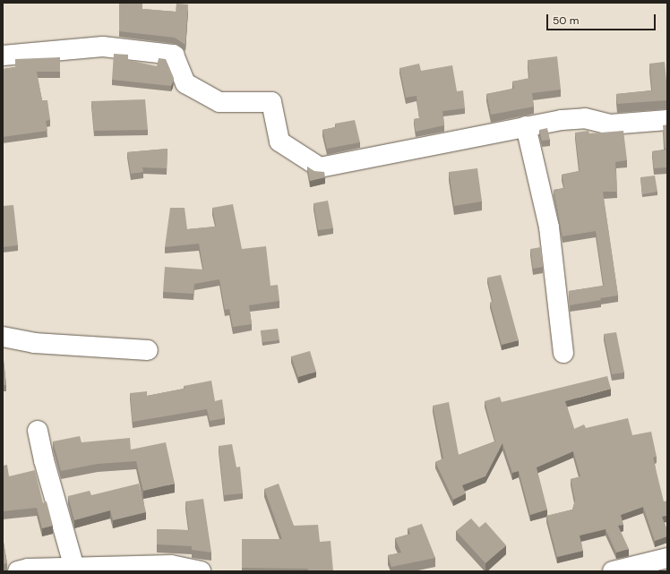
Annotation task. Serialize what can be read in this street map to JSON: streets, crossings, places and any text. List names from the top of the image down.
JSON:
{
  "scale_bar": "50 m"
}
